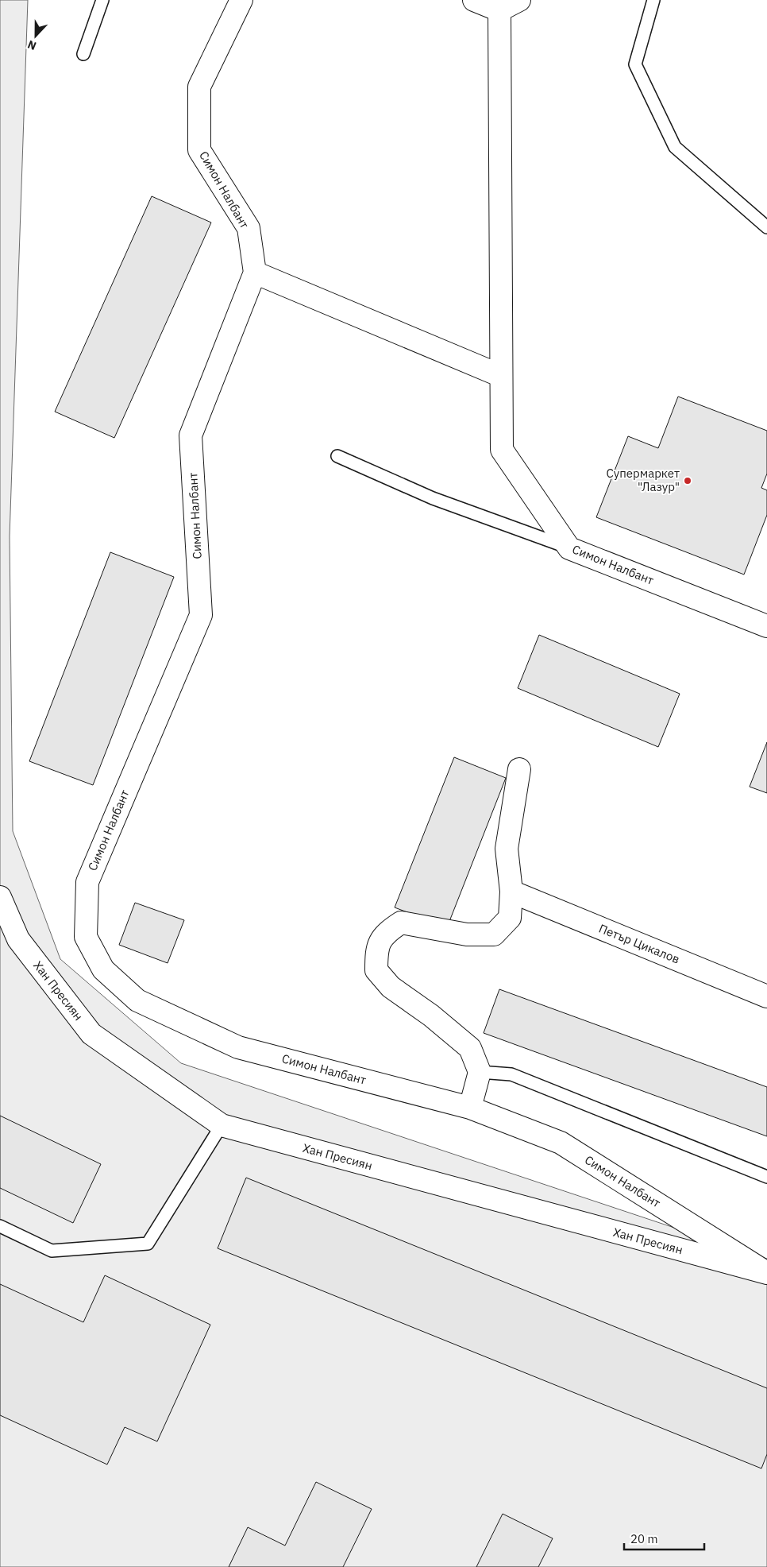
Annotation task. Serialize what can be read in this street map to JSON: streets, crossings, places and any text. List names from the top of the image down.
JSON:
{
  "streets": {
    "street": ["Симон Налбант", "Петър Цикалов", "Хан Пресиян"]
  },
  "crossings": [
    ["Симон Налбант", "Хан Пресиян"]
  ],
  "places": ["Супермаркет \"Лазур\""],
  "scale_bar": "20 m",
  "north": "bottom"
}
